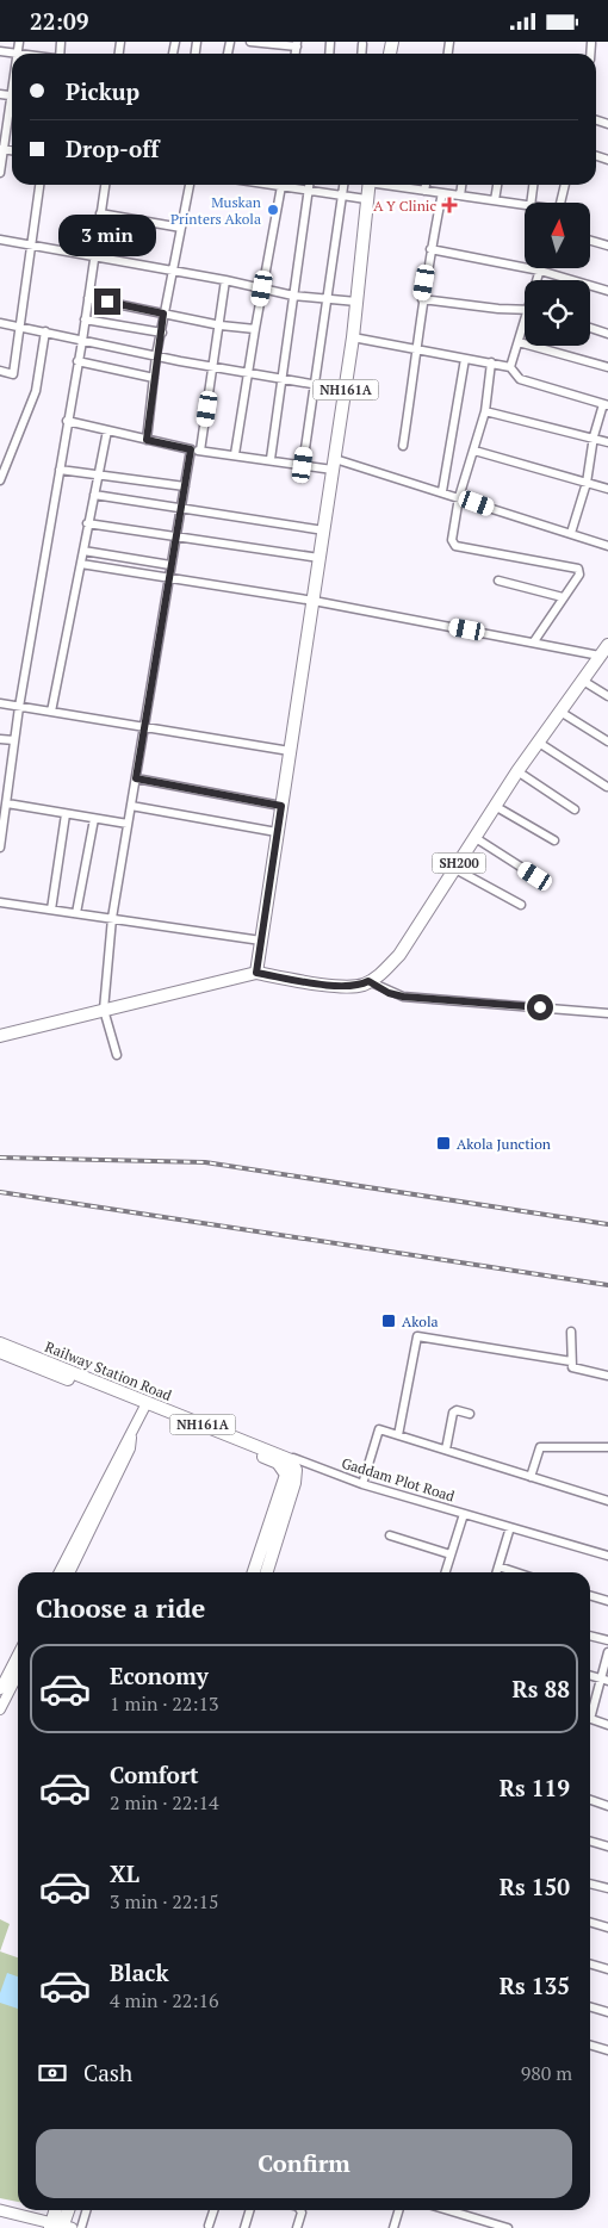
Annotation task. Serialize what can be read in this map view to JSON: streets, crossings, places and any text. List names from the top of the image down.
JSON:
{
  "streets": {
    "main road": ["NH161A", "SH200", "Railway Station Road"],
    "street": ["Gaddam Plot Road"]
  },
  "crossings": [
    ["Railway Station Road", "Gaddam Plot Road"]
  ],
  "places": {
    "health": ["A Y Clinic"],
    "other": ["Muskan Printers Akola"],
    "transit": ["Akola Junction", "Akola"]
  },
  "north": "top",
  "page": {
    "status": "22:09",
    "banner": ["Pickup", "Drop-off"],
    "bubble": "3 min",
    "heading": "Choose a ride",
    "list": [
      {
        "name": "Economy",
        "note": "1 min · 22:13",
        "value": "Rs 88"
      },
      {
        "name": "Comfort",
        "note": "2 min · 22:14",
        "value": "Rs 119"
      },
      {
        "name": "XL",
        "note": "3 min · 22:15",
        "value": "Rs 150"
      },
      {
        "name": "Black",
        "note": "4 min · 22:16",
        "value": "Rs 135"
      }
    ],
    "pay": ["Cash", "980 m"],
    "buttons": "Confirm"
  }
}
